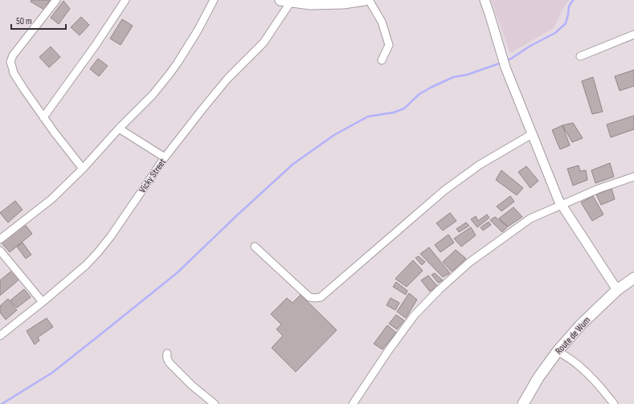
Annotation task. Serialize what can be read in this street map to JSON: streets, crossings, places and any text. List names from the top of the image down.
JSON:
{
  "streets": {
    "highway": ["Route de Wum"],
    "street": ["Vicky Street"]
  },
  "scale_bar": "50 m"
}
